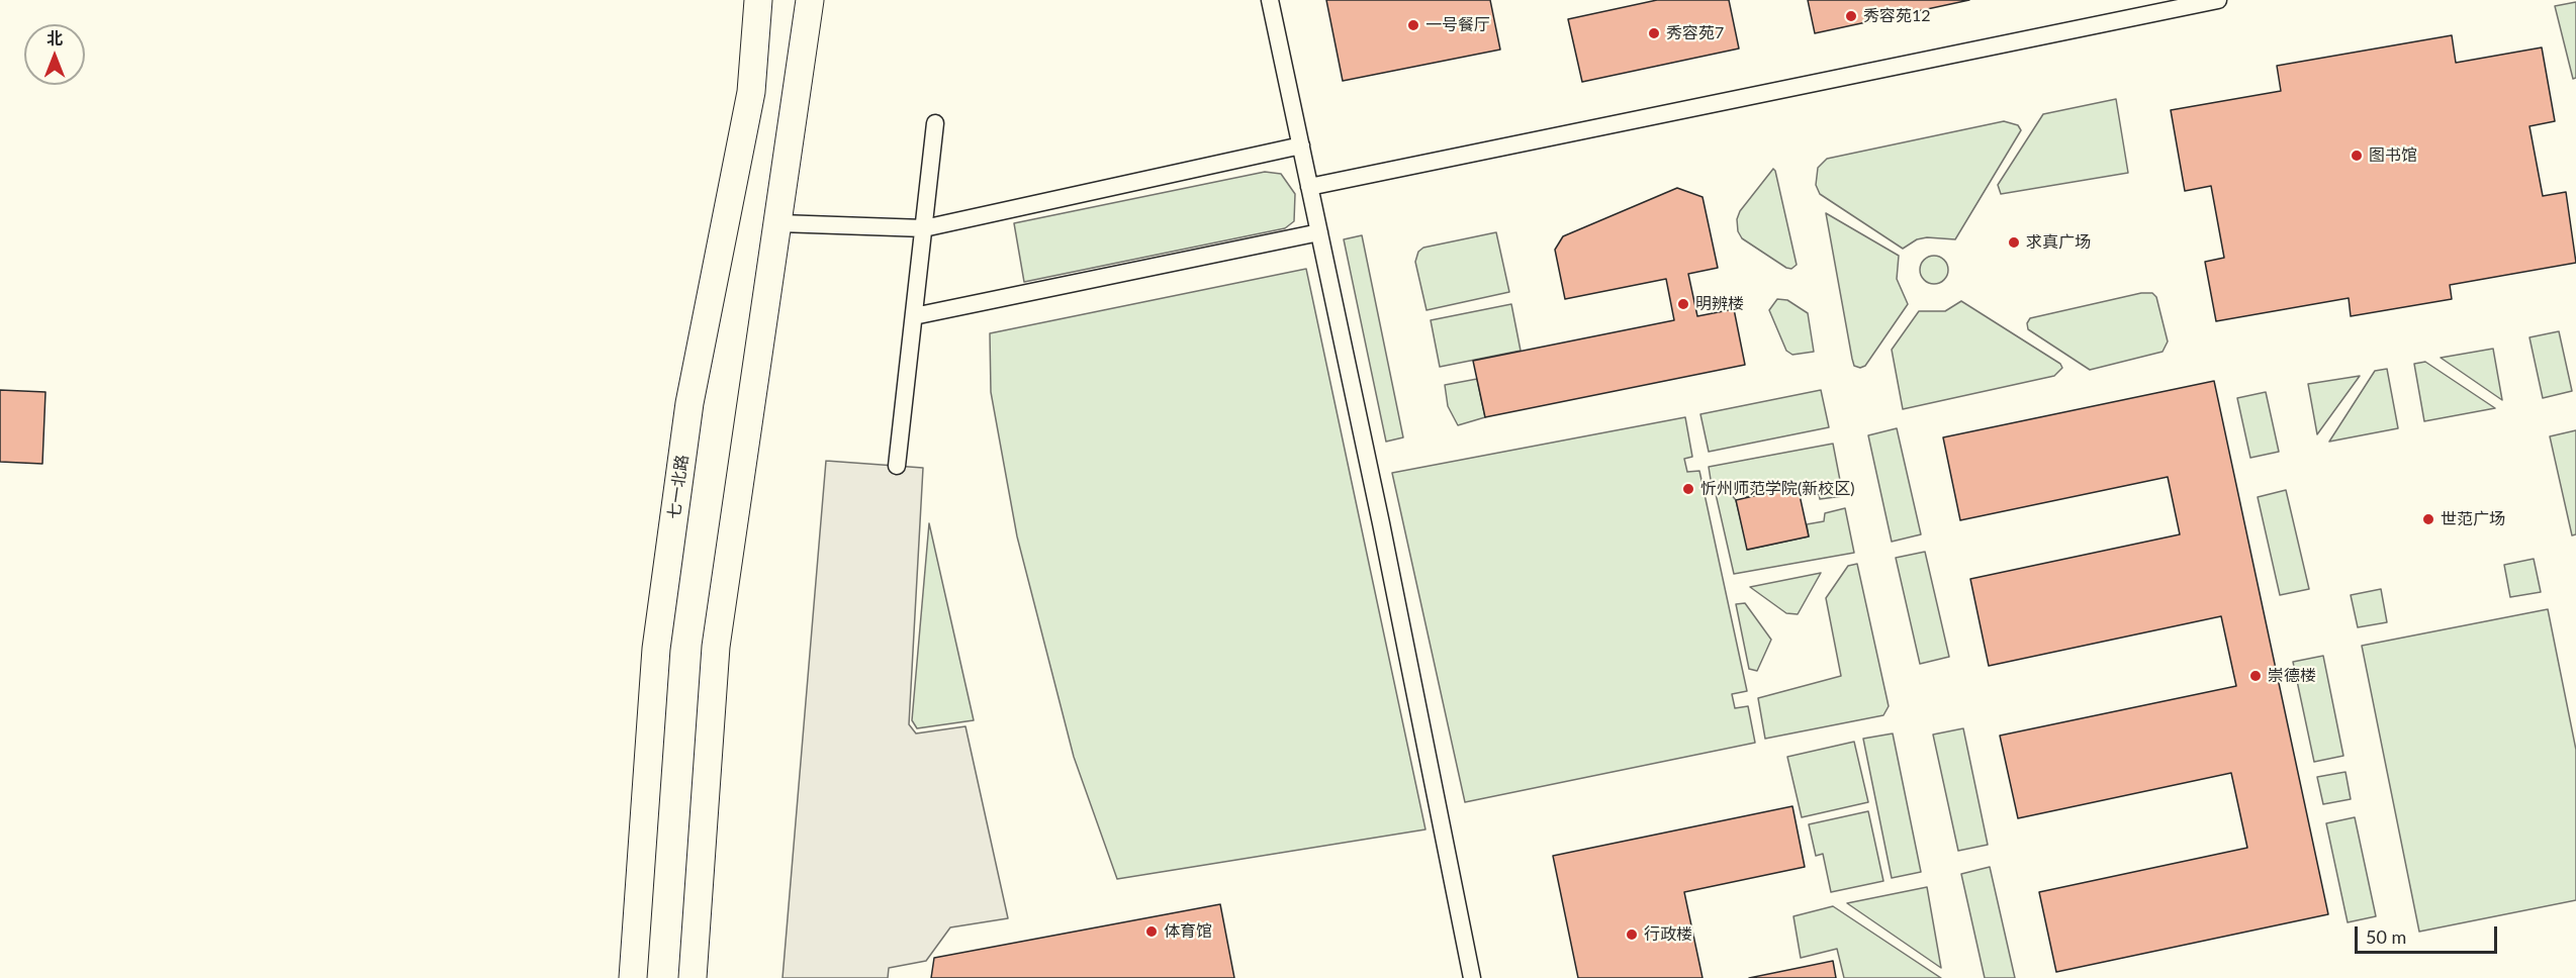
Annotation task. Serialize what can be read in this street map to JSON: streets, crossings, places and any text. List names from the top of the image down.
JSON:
{
  "streets": {
    "main road": ["七一北路"]
  },
  "places": [
    "秀容苑12",
    "一号餐厅",
    "秀容苑7",
    "图书馆",
    "求真广场",
    "明辨楼",
    "忻州师范学院(新校区)",
    "世范广场",
    "崇德楼",
    "体育馆",
    "行政楼"
  ],
  "scale_bar": "50 m",
  "north": "top"
}
